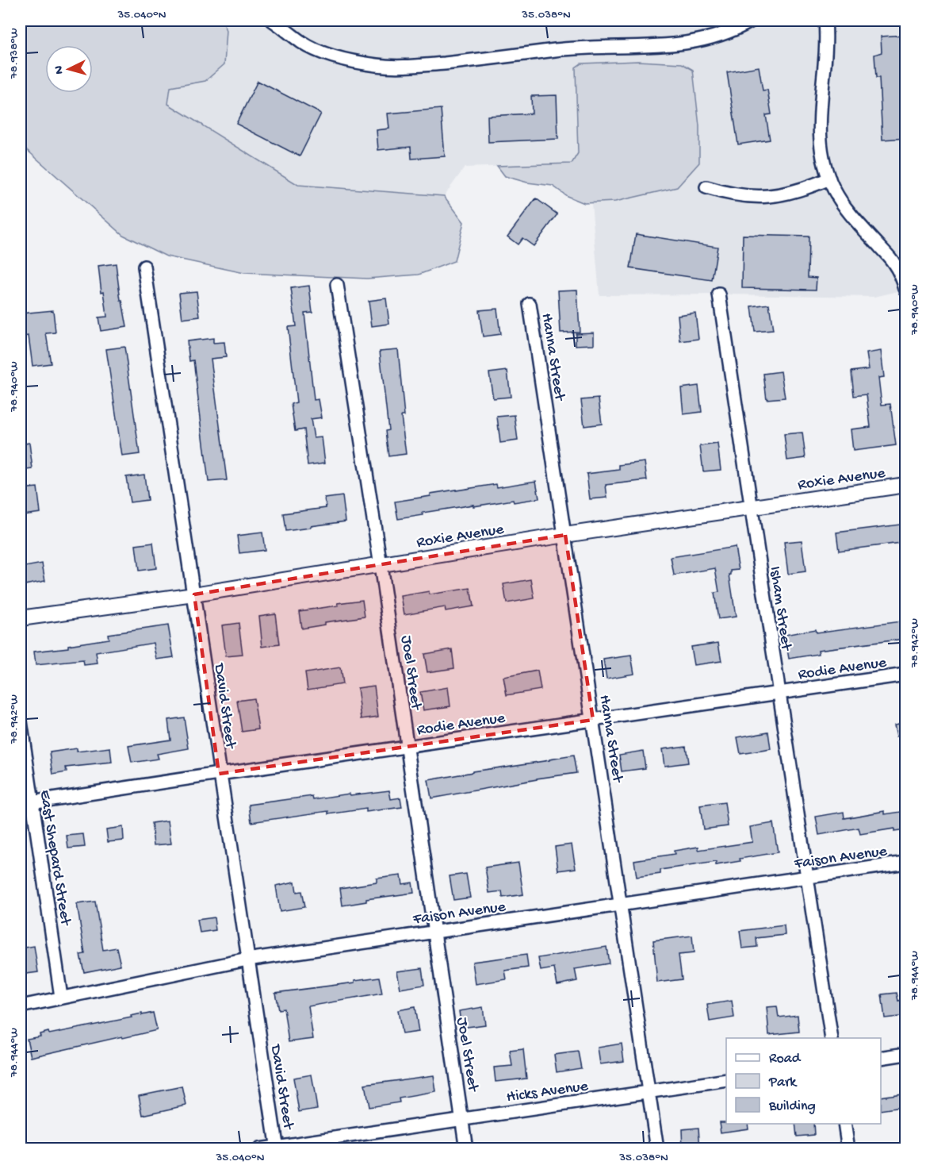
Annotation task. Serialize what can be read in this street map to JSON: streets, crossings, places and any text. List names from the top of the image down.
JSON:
{
  "streets": {
    "street": [
      "Hanna Street",
      "Roxie Avenue",
      "Isham Street",
      "Rodie Avenue",
      "Joel Street",
      "David Street",
      "Faison Avenue",
      "East Shepard Street",
      "Hicks Avenue"
    ]
  },
  "crossings": [
    ["Hanna Street", "Roxie Avenue"],
    ["Hanna Street", "Rodie Avenue"],
    ["Hanna Street", "Faison Avenue"],
    ["Hanna Street", "Hicks Avenue"],
    ["Roxie Avenue", "Isham Street"],
    ["Roxie Avenue", "Joel Street"],
    ["Roxie Avenue", "David Street"],
    ["Isham Street", "Rodie Avenue"],
    ["Isham Street", "Faison Avenue"],
    ["Rodie Avenue", "Joel Street"],
    ["Rodie Avenue", "David Street"],
    ["Rodie Avenue", "East Shepard Street"],
    ["Joel Street", "Faison Avenue"],
    ["Joel Street", "Hicks Avenue"],
    ["David Street", "Faison Avenue"],
    ["David Street", "Hicks Avenue"],
    ["Faison Avenue", "East Shepard Street"]
  ],
  "legend": ["Road", "Park", "Building"],
  "north": "left",
  "coordinates": [
    "35.040°N",
    "35.038°N",
    "78.938°W",
    "78.940°W",
    "78.942°W",
    "78.944°W"
  ]
}
